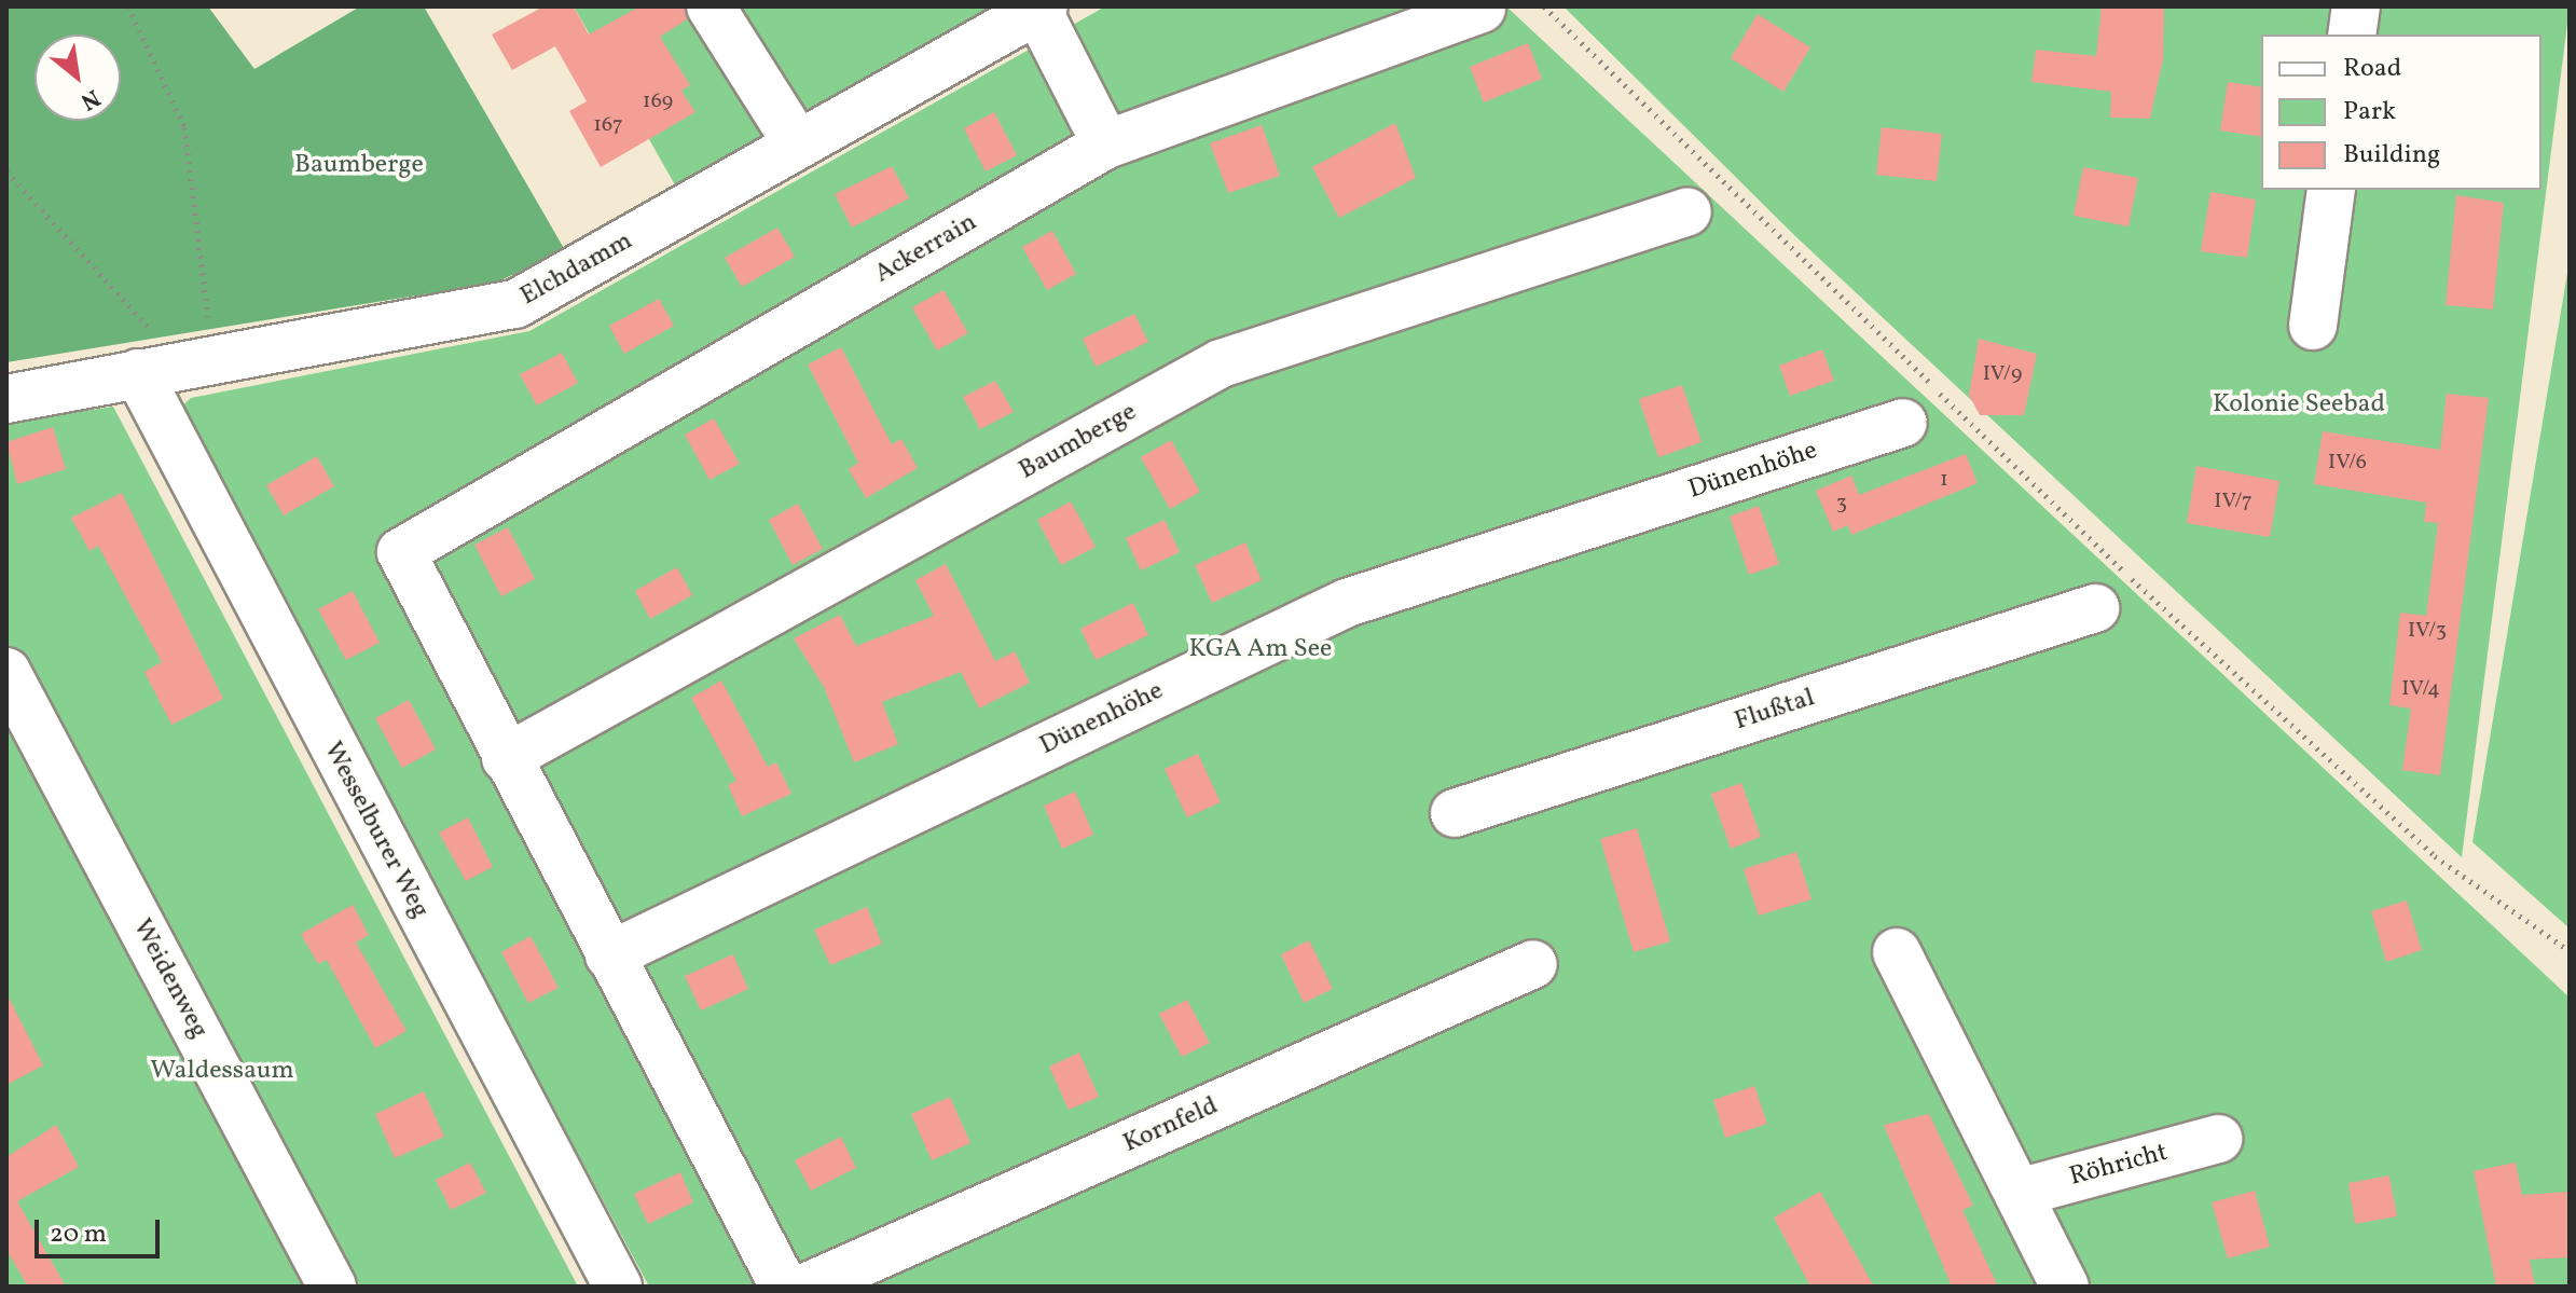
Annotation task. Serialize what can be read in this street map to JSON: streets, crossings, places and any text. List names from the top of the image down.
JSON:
{
  "streets": {
    "street": [
      "Ackerrain",
      "Elchdamm",
      "Baumberge",
      "Dünenhöhe",
      "Flußtal",
      "Wesselburer Weg",
      "Weidenweg",
      "Kornfeld",
      "Röhricht"
    ]
  },
  "crossings": [
    ["Ackerrain", "Baumberge"],
    ["Elchdamm", "Wesselburer Weg"]
  ],
  "parks": [
    "Baumberge",
    "Kolonie Seebad",
    "KGA Am See",
    "Waldessaum"
  ],
  "house_numbers": [
    "169",
    "167",
    "IV/9",
    "IV/6",
    "1",
    "IV/7",
    "3",
    "IV/3",
    "IV/4"
  ],
  "legend": ["Road", "Park", "Building"],
  "scale_bar": "20 m",
  "north": "bottom right"
}
